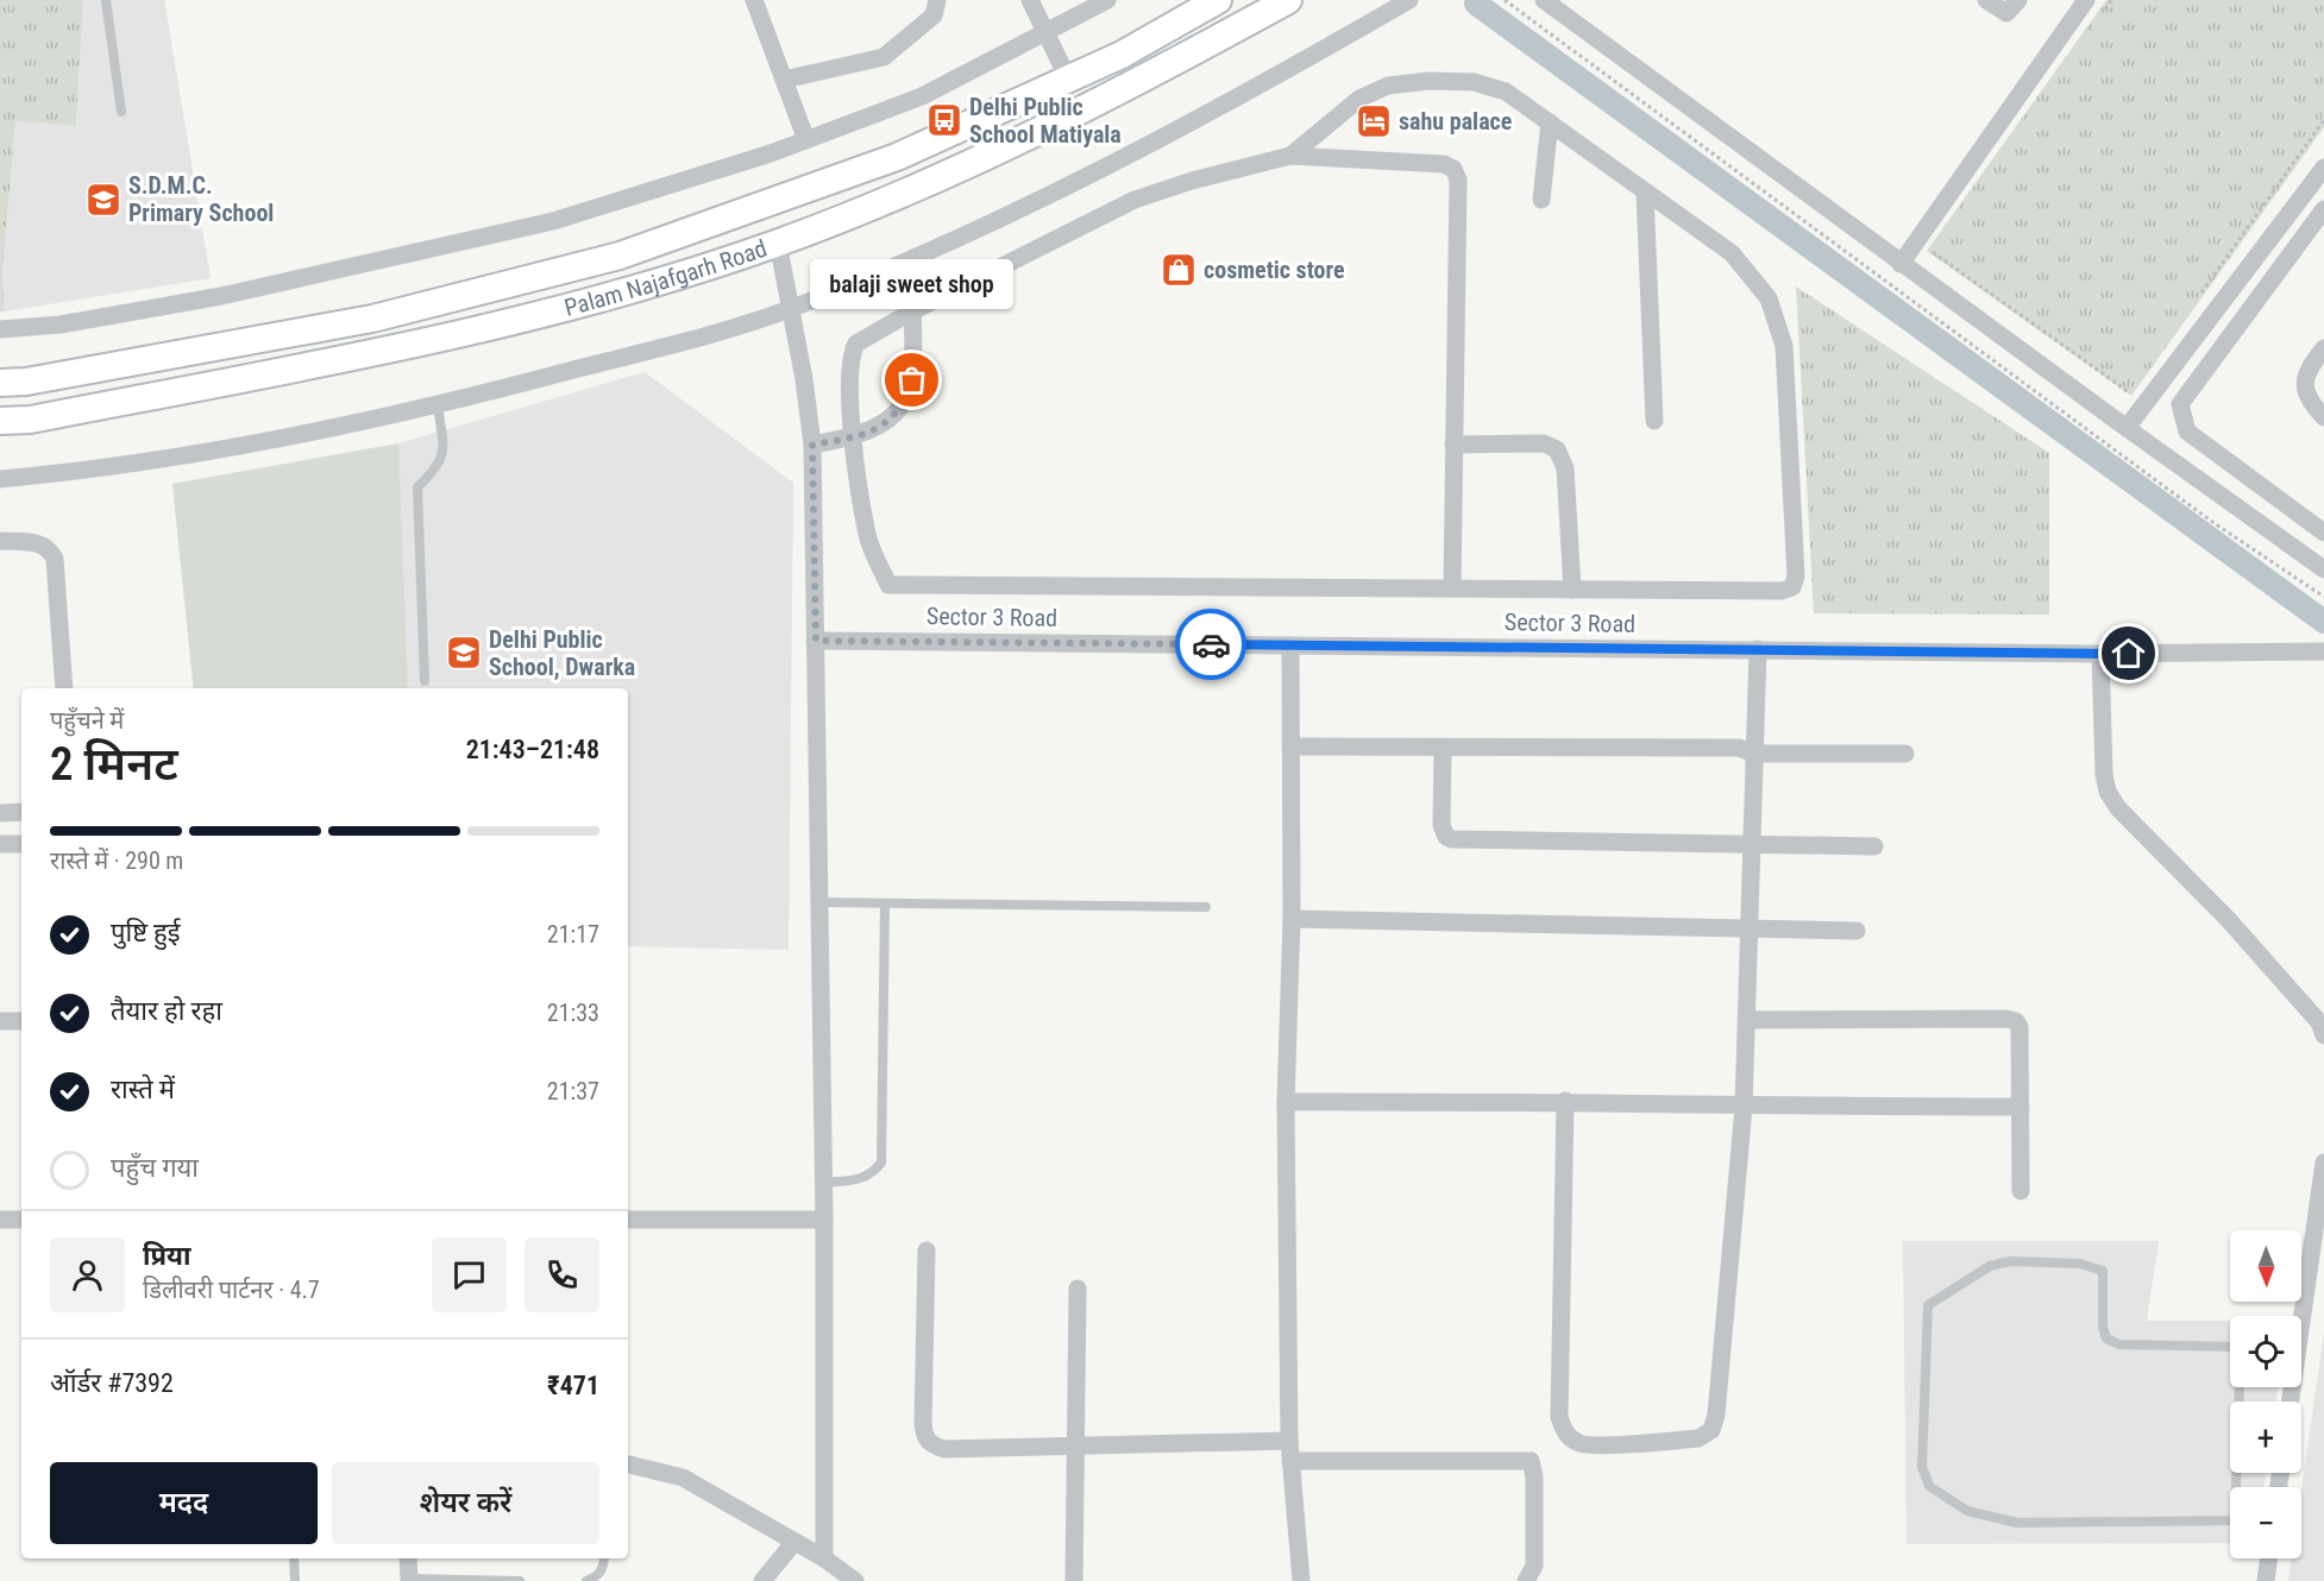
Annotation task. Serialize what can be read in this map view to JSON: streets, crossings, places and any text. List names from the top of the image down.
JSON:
{
  "streets": {
    "main road": ["Palam Najafgarh Road"],
    "street": ["Sector 3 Road"]
  },
  "places": {
    "bus stop": ["Delhi Public School Matiyala"],
    "hotel": ["sahu palace"],
    "school or university": ["S.D.M.C. Primary School", "Delhi Public School, Dwarka"],
    "shop": ["cosmetic store"],
    "other": ["balaji sweet shop"]
  },
  "north": "bottom",
  "page": {
    "bubble": "balaji sweet shop",
    "heading": ["2 मिनट", "पहुँचने में", "21:43–21:48"],
    "panel": [
      "प्रिया",
      "डिलीवरी पार्टनर · 4.7",
      "ऑर्डर #7392",
      "₹471"
    ],
    "bar": "रास्ते में · 290 m",
    "list": [
      ["पुष्टि हुई", "21:17"],
      ["तैयार हो रहा", "21:33"],
      ["रास्ते में", "21:37"],
      "पहुँच गया"
    ],
    "map_buttons": ["+", "−"],
    "buttons": ["मदद", "शेयर करें"]
  }
}
